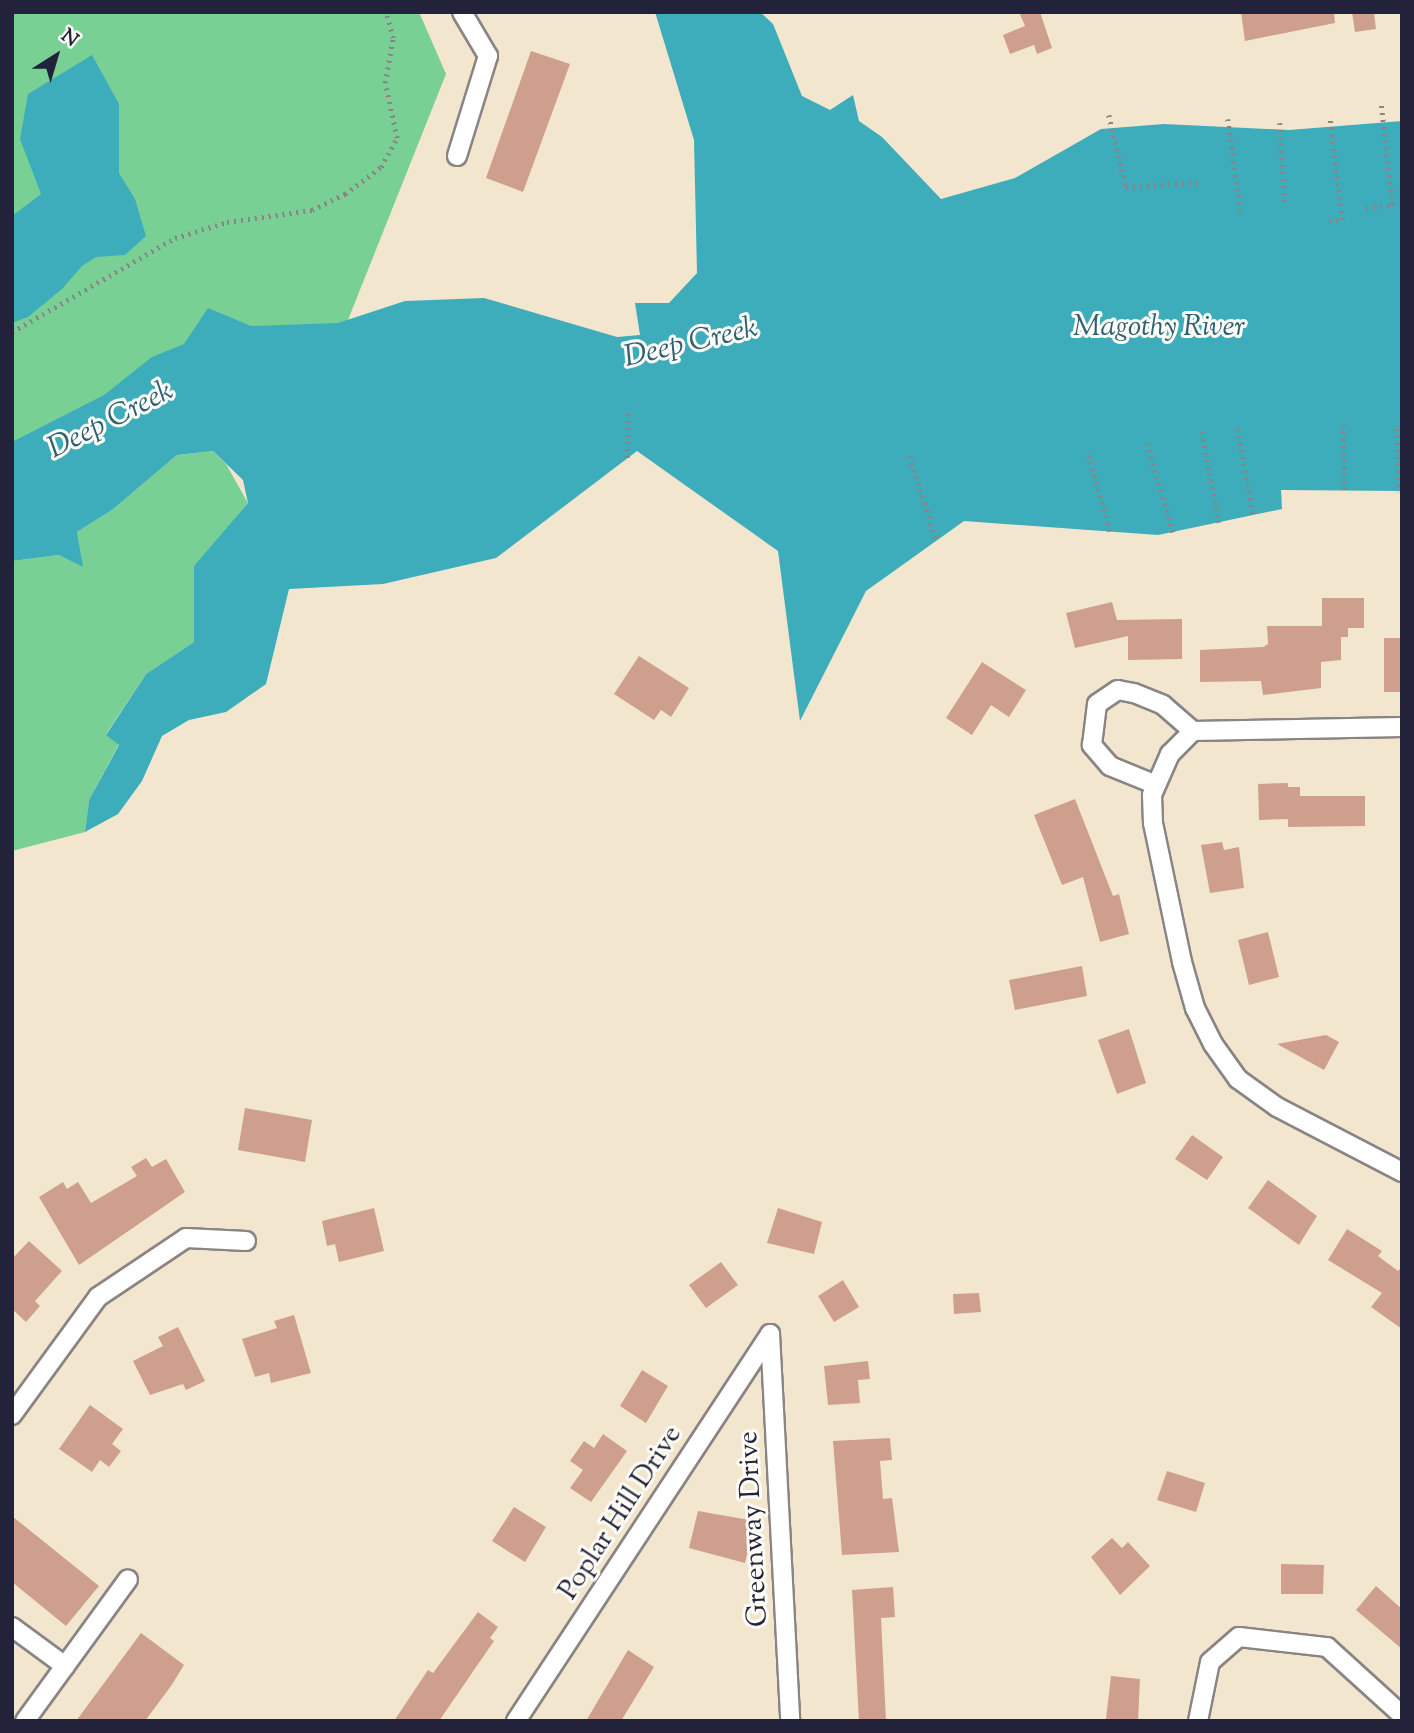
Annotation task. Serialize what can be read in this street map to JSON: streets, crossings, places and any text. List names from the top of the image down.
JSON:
{
  "streets": {
    "street": ["Poplar Hill Drive", "Greenway Drive"]
  },
  "crossings": [
    ["Poplar Hill Drive", "Greenway Drive"]
  ],
  "water": ["Magothy River", "Deep Creek"],
  "north": "top right"
}
